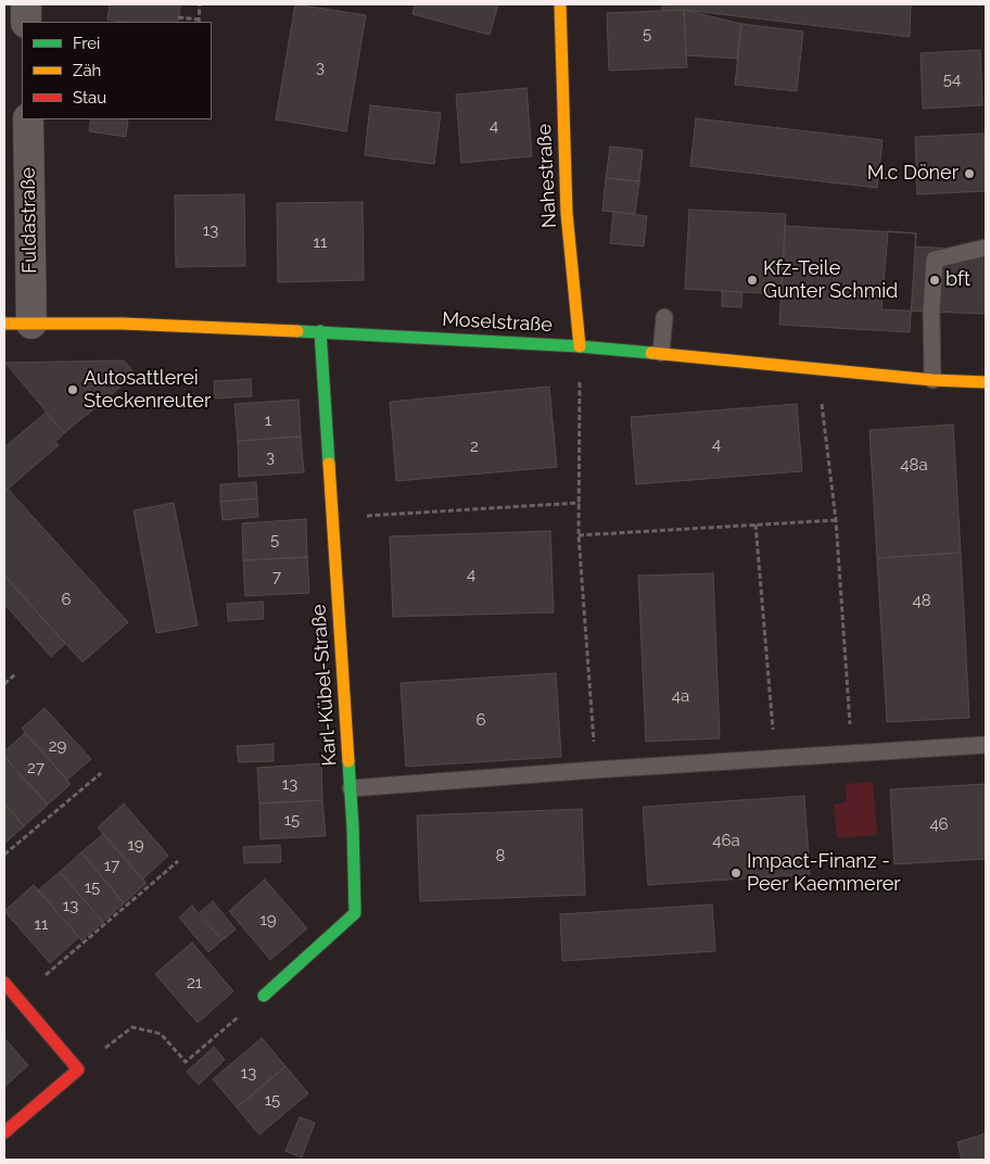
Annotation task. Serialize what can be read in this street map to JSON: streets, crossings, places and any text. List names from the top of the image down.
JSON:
{
  "streets": {
    "street": [
      "Nahestraße",
      "Fuldastraße",
      "Moselstraße",
      "Karl-Kübel-Straße"
    ]
  },
  "crossings": [
    ["Nahestraße", "Moselstraße"],
    ["Fuldastraße", "Moselstraße"],
    ["Moselstraße", "Karl-Kübel-Straße"]
  ],
  "places": [
    "M.c Döner",
    "Kfz-Teile Gunter Schmid",
    "bft",
    "Autosattlerei Steckenreuter",
    "Impact-Finanz - Peer Kaemmerer"
  ],
  "house_numbers": [
    "5",
    "3",
    "54",
    "4",
    "13",
    "11",
    "1",
    "4",
    "2",
    "3",
    "48a",
    "5",
    "4",
    "7",
    "6",
    "48",
    "4a",
    "6",
    "29",
    "27",
    "13",
    "15",
    "46",
    "46a",
    "19",
    "8",
    "17",
    "15",
    "13",
    "19",
    "11",
    "21",
    "13",
    "15"
  ],
  "legend": ["Frei", "Zäh", "Stau"]
}
